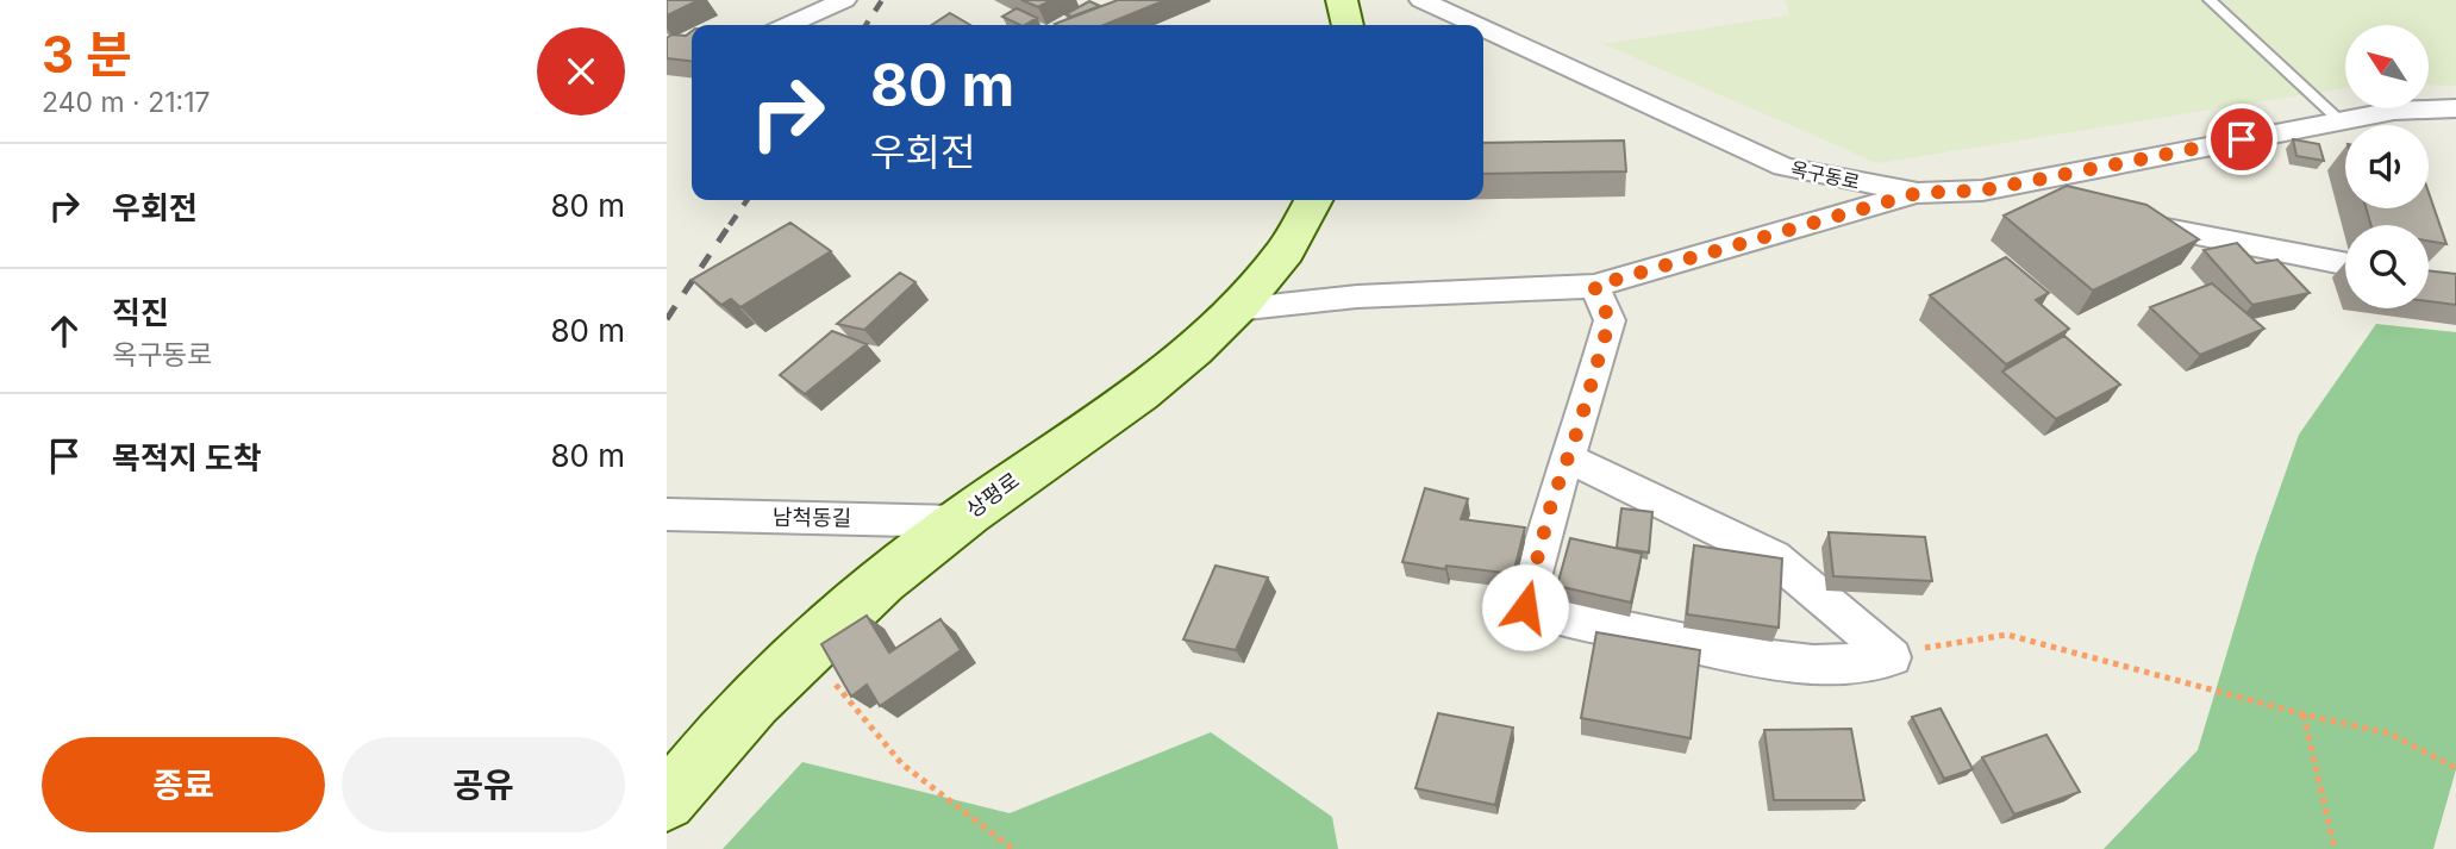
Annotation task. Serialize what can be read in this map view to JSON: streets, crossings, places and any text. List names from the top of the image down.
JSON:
{
  "streets": {
    "main road": ["상평로"],
    "street": ["옥구동로", "남척동길"]
  },
  "crossings": [
    ["상평로", "남척동길"]
  ],
  "north": "top left",
  "page": {
    "heading": ["3 분", "240 m · 21:17"],
    "turn": ["80 m", "우회전"],
    "list": [
      {
        "name": "우회전",
        "value": "80 m"
      },
      {
        "name": "직진",
        "note": "옥구동로",
        "value": "80 m"
      },
      {
        "name": "목적지 도착",
        "value": "80 m"
      }
    ],
    "buttons": ["종료", "공유"]
  }
}
